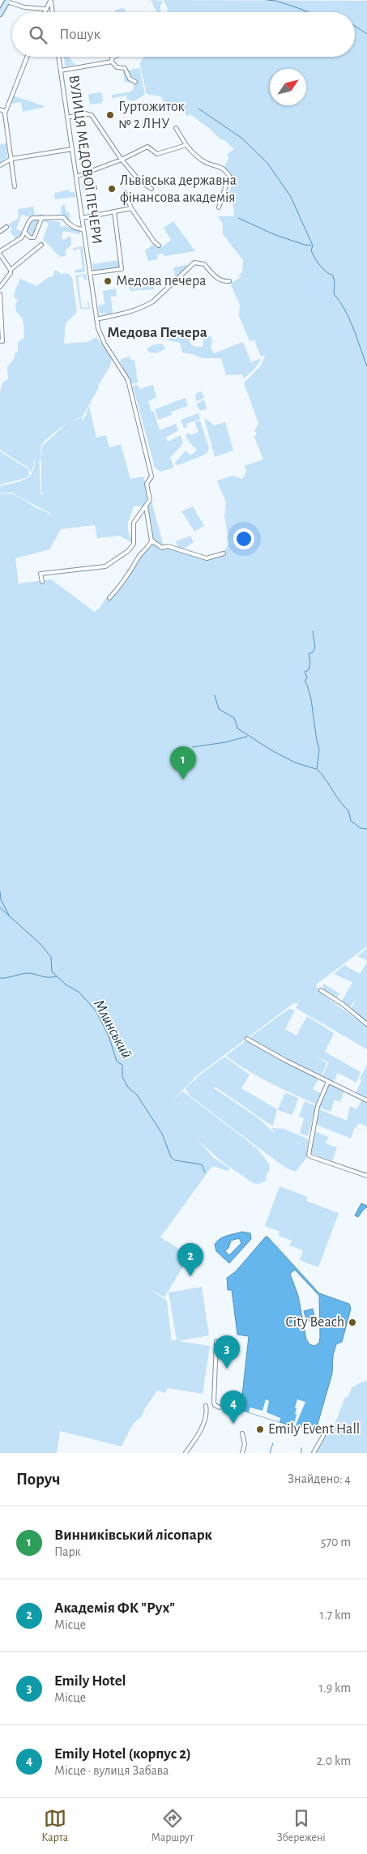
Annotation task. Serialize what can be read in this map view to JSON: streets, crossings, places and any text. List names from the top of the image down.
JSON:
{
  "streets": {
    "street": ["ВУЛИЦЯ МЕДОВОЇ ПЕЧЕРИ"]
  },
  "districts": ["Медова Печера"],
  "water": ["Млинський"],
  "places": [
    "Гуртожиток № 2 ЛНУ",
    "Львівська державна фінансова академія",
    "Медова печера",
    "City Beach",
    "Emily Event Hall"
  ],
  "north": "top right",
  "page": {
    "search": "Пошук",
    "pins": [
      "1",
      "2",
      "3",
      "4"
    ],
    "heading": ["Поруч", "Знайдено: 4"],
    "list": [
      {
        "mark": "1",
        "name": "Винниківський лісопарк",
        "note": "Парк",
        "value": "570 m"
      },
      {
        "mark": "2",
        "name": "Академія ФК \"Рух\"",
        "note": "Місце",
        "value": "1.7 km"
      },
      {
        "mark": "3",
        "name": "Emily Hotel",
        "note": "Місце",
        "value": "1.9 km"
      },
      {
        "mark": "4",
        "name": "Emily Hotel (корпус 2)",
        "note": "Місце · вулиця Забава",
        "value": "2.0 km"
      }
    ],
    "nav": ["Карта", "Маршрут", "Збережені"]
  }
}
